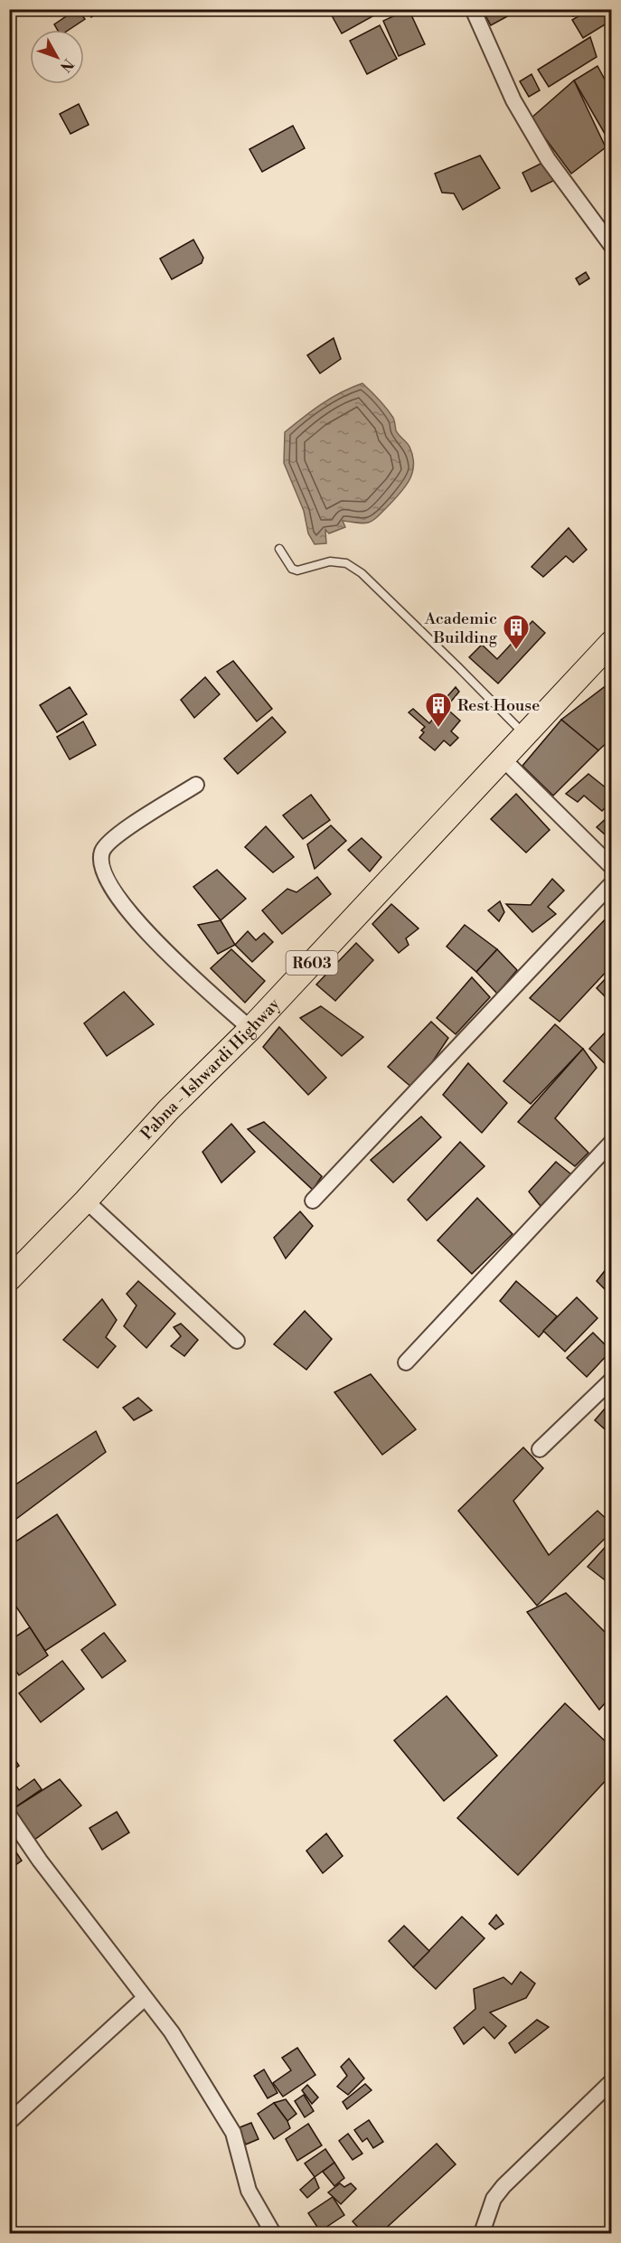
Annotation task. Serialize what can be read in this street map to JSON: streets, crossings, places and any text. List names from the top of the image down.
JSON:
{
  "streets": {
    "main road": ["R603", "Pabna - Ishwardi Highway"]
  },
  "places": {
    "building": ["Academic Building", "Rest House"]
  },
  "north": "bottom right"
}
